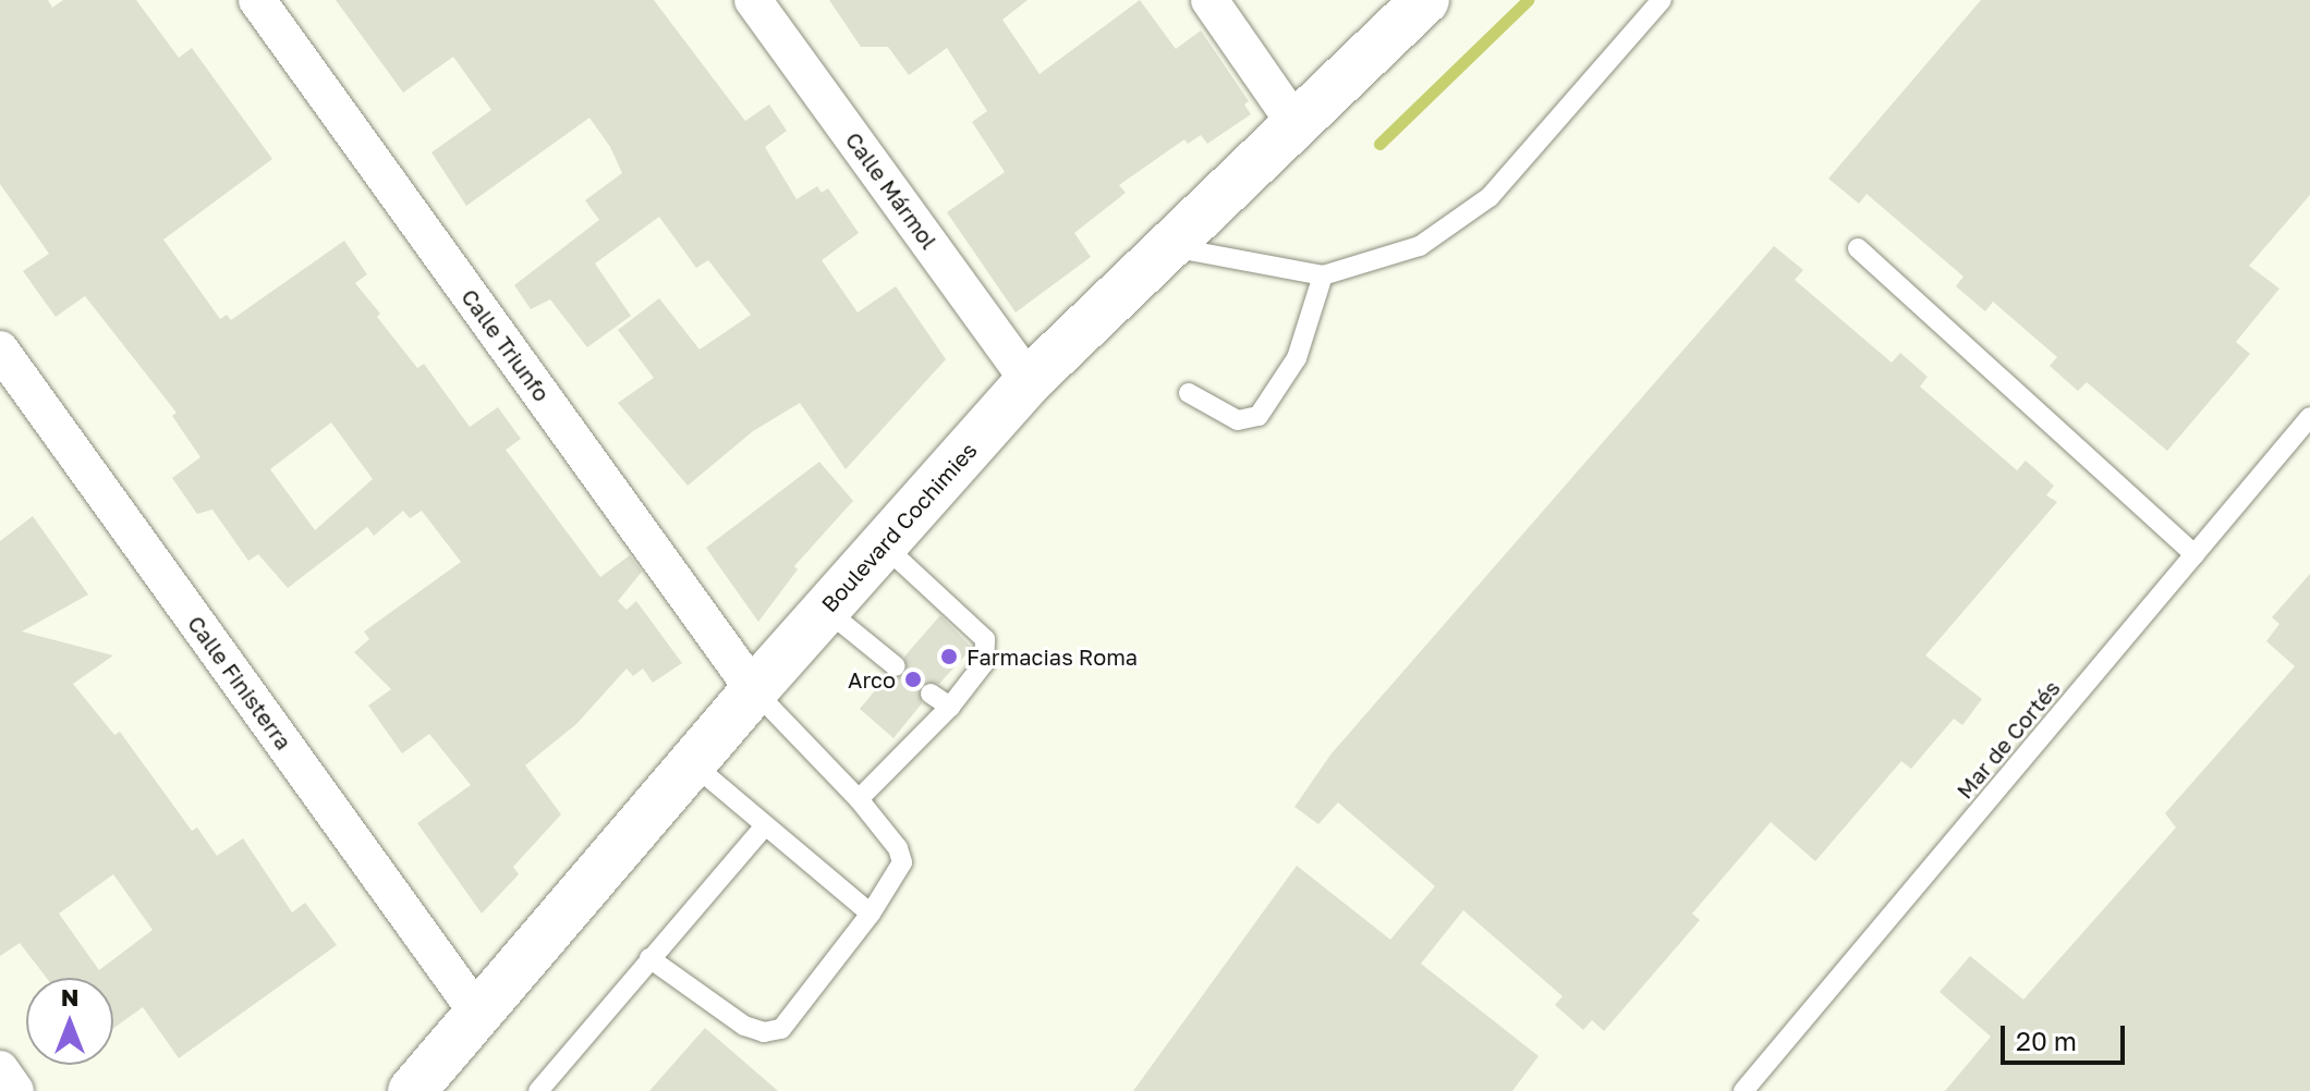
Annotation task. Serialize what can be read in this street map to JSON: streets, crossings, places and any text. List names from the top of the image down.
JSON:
{
  "streets": {
    "main road": ["Boulevard Cochimies"],
    "street": ["Calle Mármol", "Calle Triunfo", "Calle Finisterra"],
    "lane": ["Mar de Cortés"]
  },
  "crossings": [
    ["Calle Mármol", "Boulevard Cochimies"],
    ["Calle Triunfo", "Boulevard Cochimies"],
    ["Boulevard Cochimies", "Calle Finisterra"]
  ],
  "places": ["Farmacias Roma", "Arco"],
  "scale_bar": "20 m",
  "north": "top"
}
